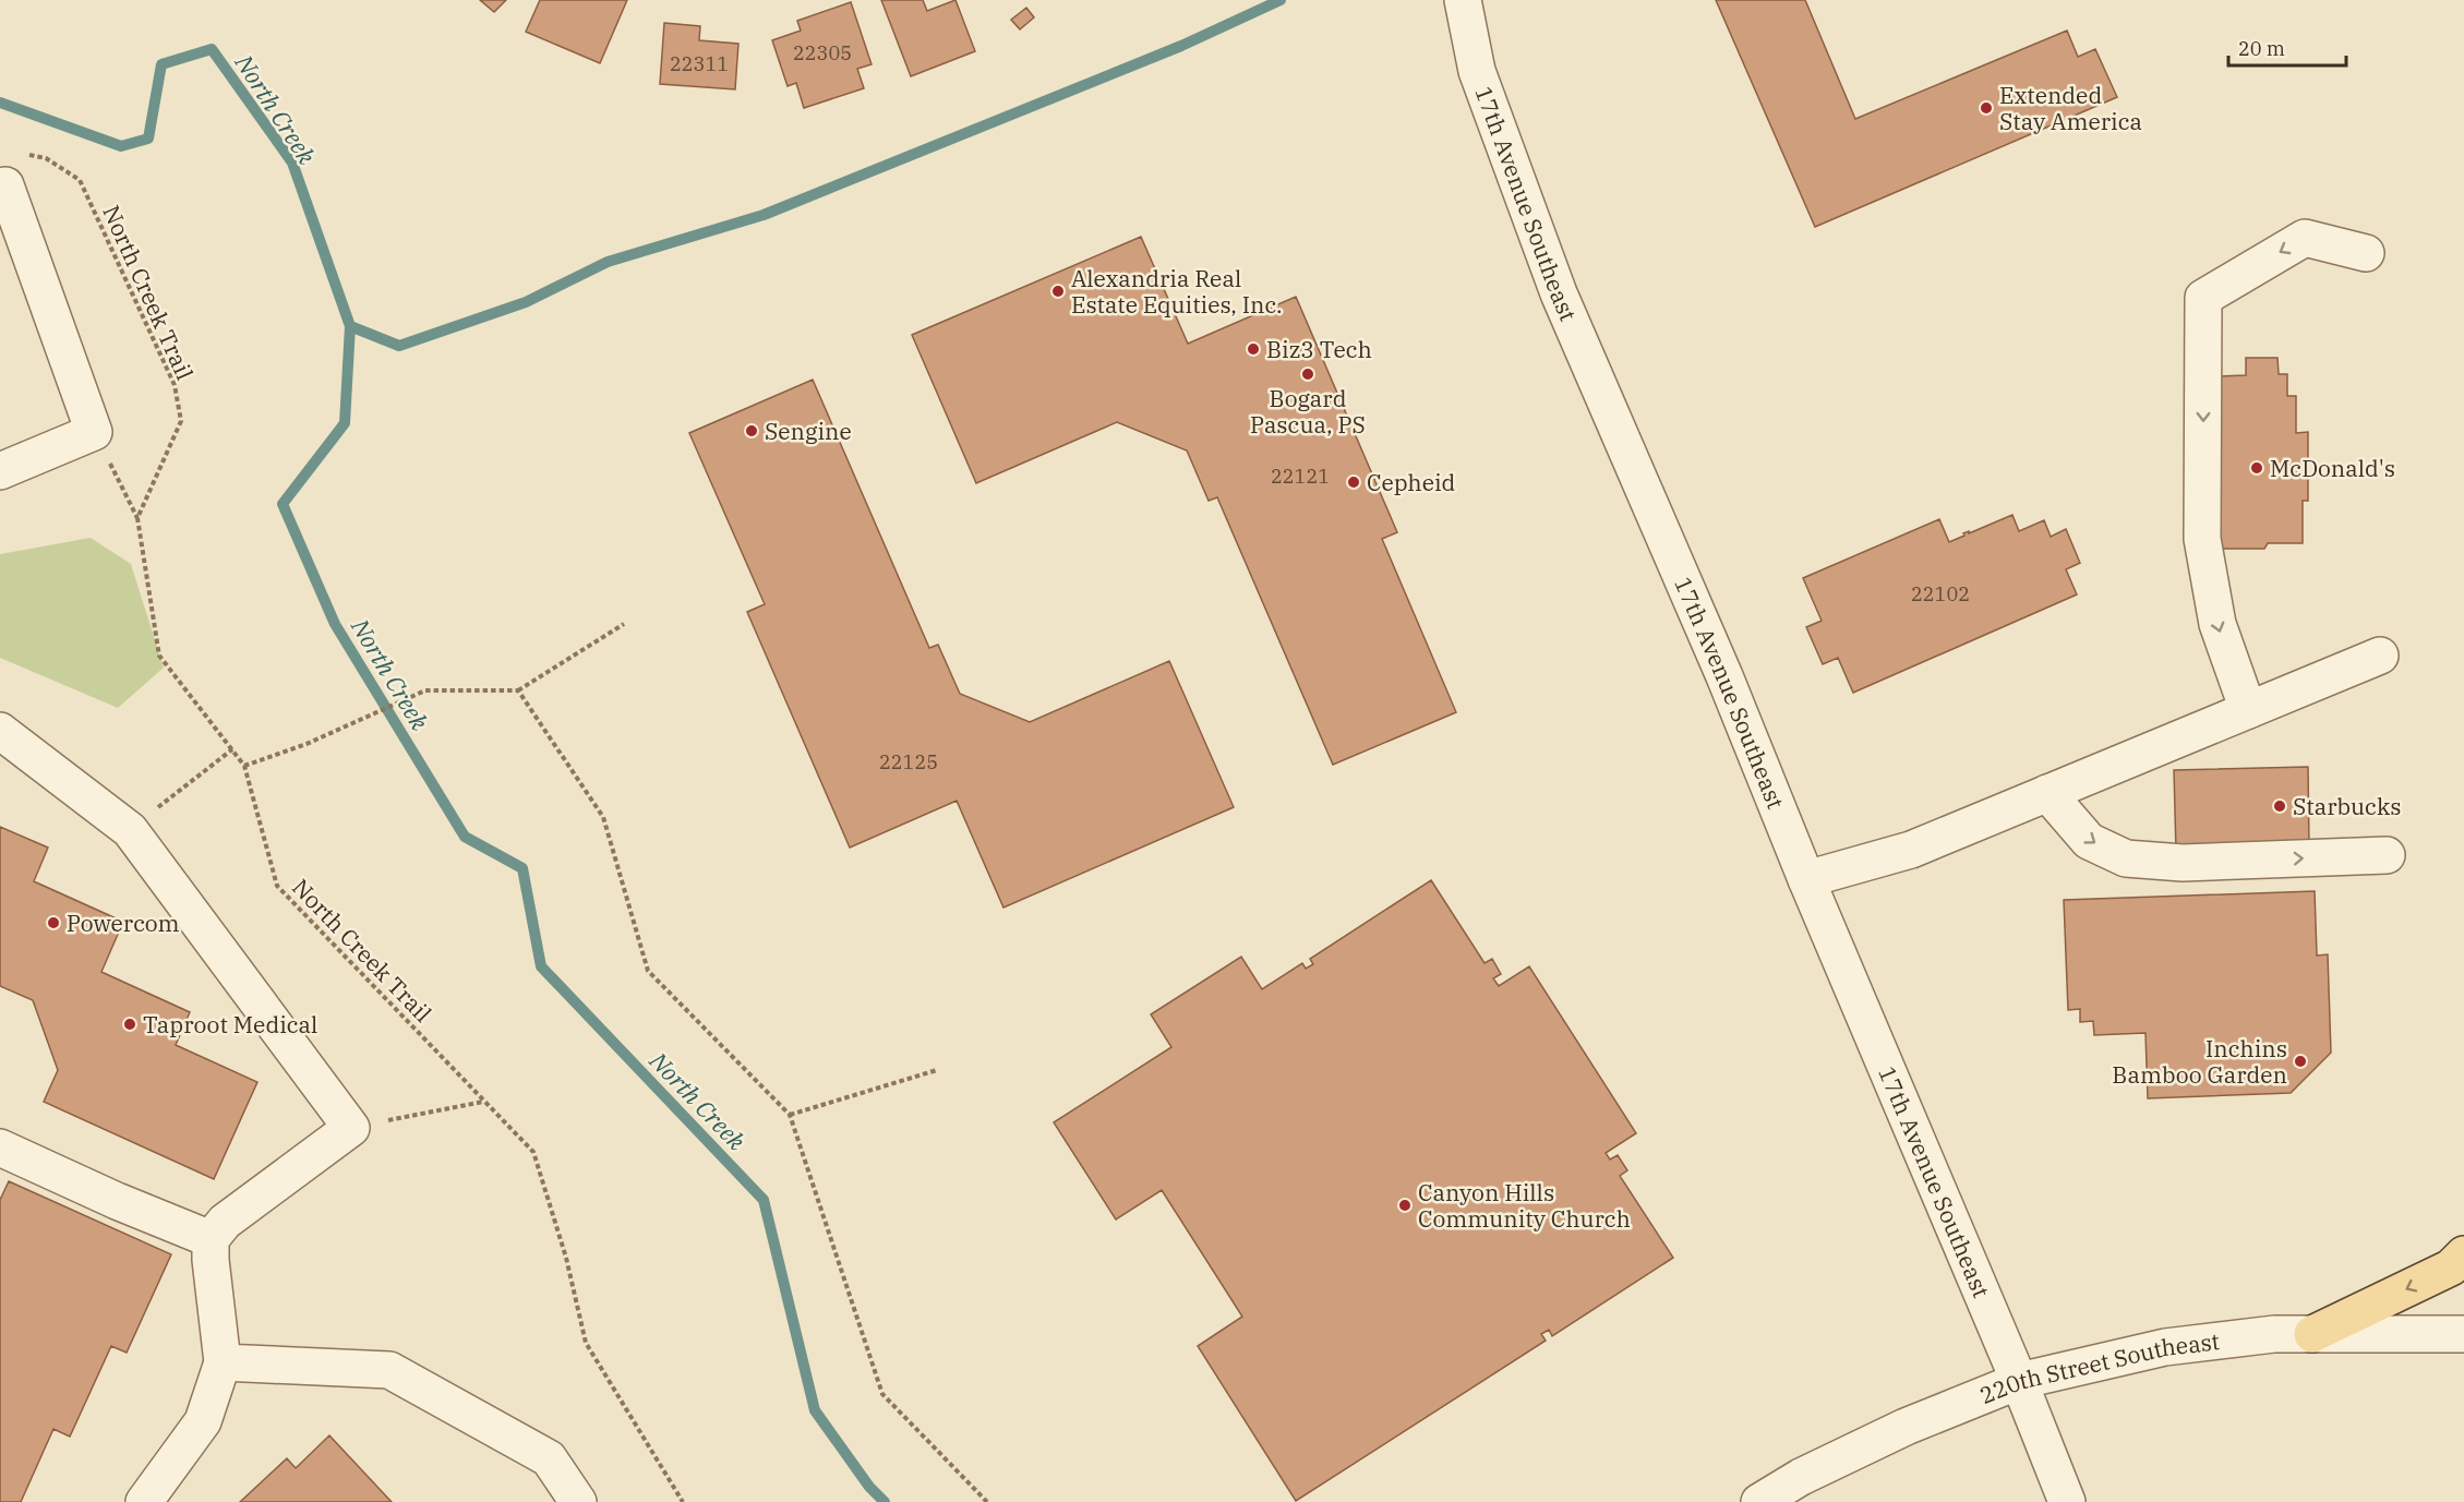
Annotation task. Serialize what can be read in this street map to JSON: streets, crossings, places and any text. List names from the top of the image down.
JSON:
{
  "streets": {
    "street": ["17th Avenue Southeast", "220th Street Southeast"],
    "path": ["North Creek Trail"]
  },
  "crossings": [
    ["17th Avenue Southeast", "220th Street Southeast"]
  ],
  "water": ["North Creek"],
  "places": [
    "Extended Stay America",
    "Alexandria Real Estate Equities, Inc.",
    "Biz3 Tech",
    "Bogard Pascua, PS",
    "Sengine",
    "McDonald's",
    "Cepheid",
    "Starbucks",
    "Powercom",
    "Taproot Medical",
    "Inchins Bamboo Garden",
    "Canyon Hills Community Church"
  ],
  "house_numbers": [
    "22305",
    "22311",
    "22121",
    "22102",
    "22125"
  ],
  "scale_bar": "20 m"
}
